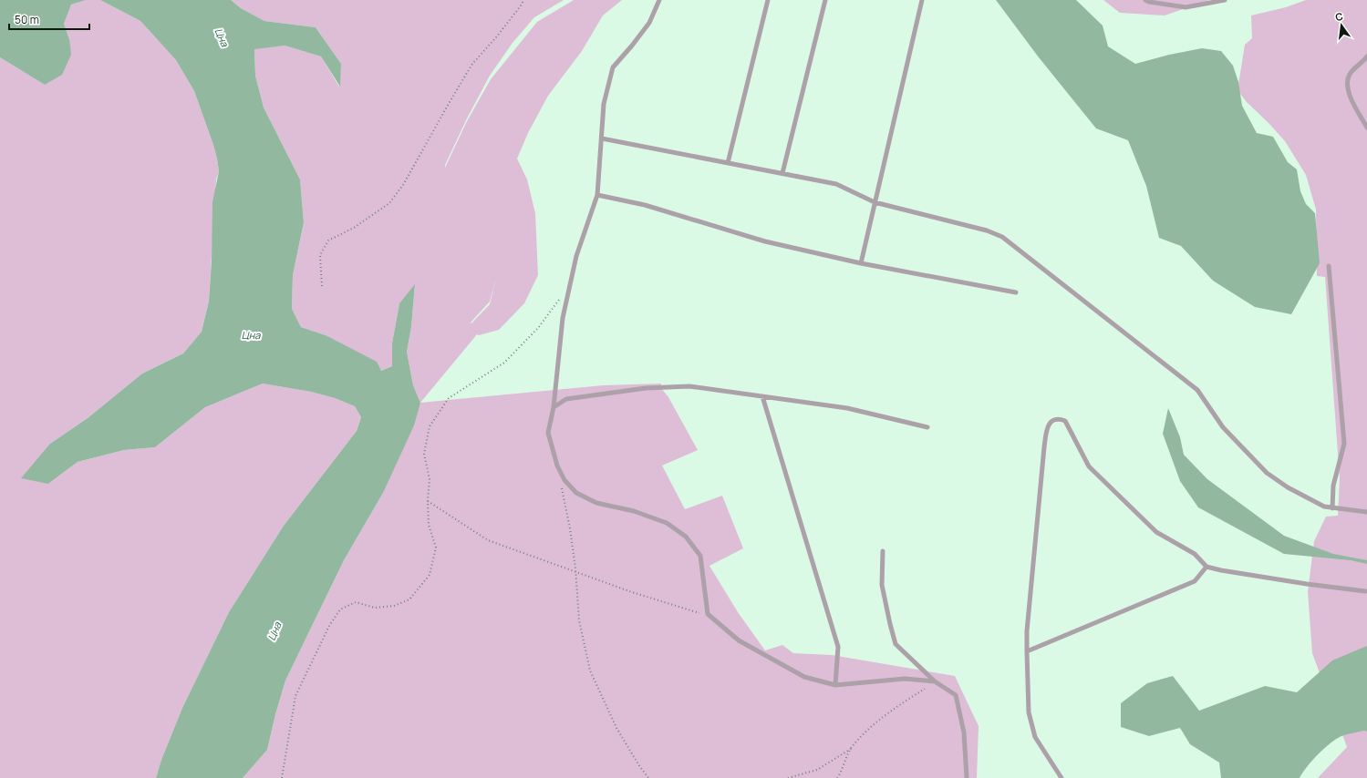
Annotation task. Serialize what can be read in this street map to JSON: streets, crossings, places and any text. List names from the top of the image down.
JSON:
{
  "water": ["Цна"],
  "scale_bar": "50 m",
  "north": "top"
}
